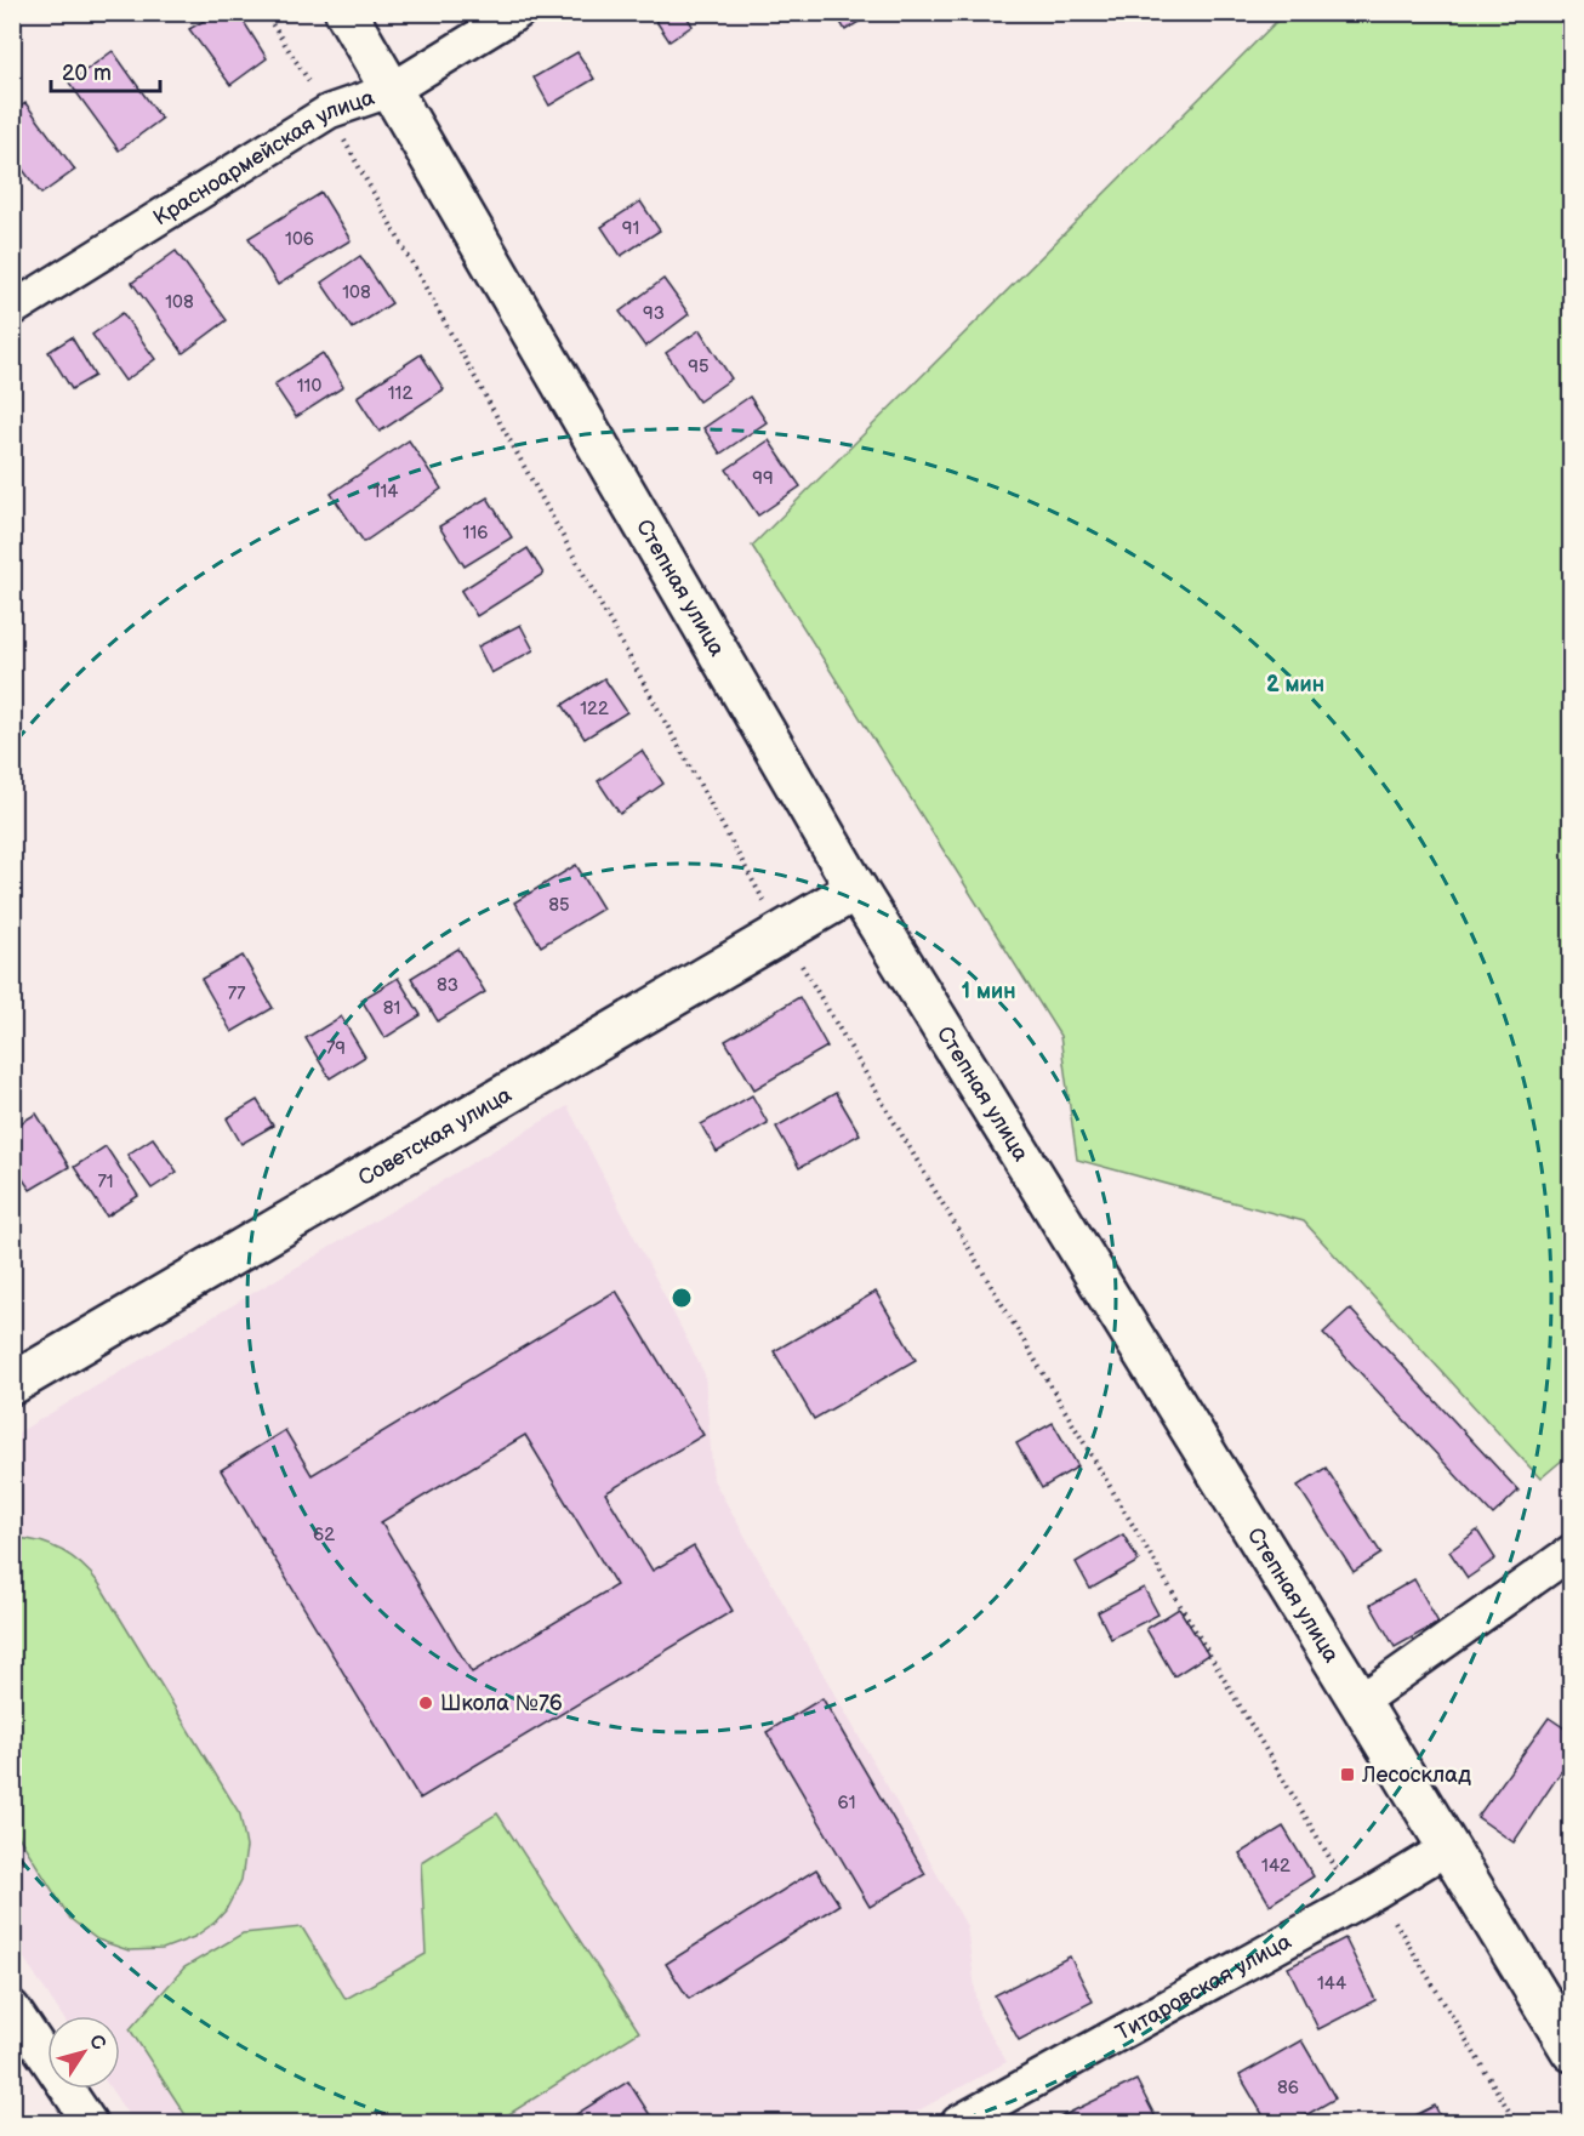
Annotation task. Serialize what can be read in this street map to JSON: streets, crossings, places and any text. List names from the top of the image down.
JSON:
{
  "streets": {
    "main road": ["Степная улица", "Советская улица"],
    "street": ["Красноармейская улица", "Титаровская улица"]
  },
  "crossings": [
    ["Красноармейская улица", "Степная улица"],
    ["Степная улица", "Советская улица"],
    ["Степная улица", "Титаровская улица"]
  ],
  "places": {
    "other": ["Школа №76"],
    "transit": ["Лесосклад"]
  },
  "house_numbers": [
    "91",
    "106",
    "108",
    "108",
    "93",
    "95",
    "110",
    "112",
    "99",
    "114",
    "116",
    "122",
    "85",
    "83",
    "77",
    "81",
    "79",
    "71",
    "62",
    "61",
    "142",
    "144",
    "86"
  ],
  "scale_bar": "20 m",
  "north": "top right",
  "rings": ["2 мин", "1 мин"]
}
